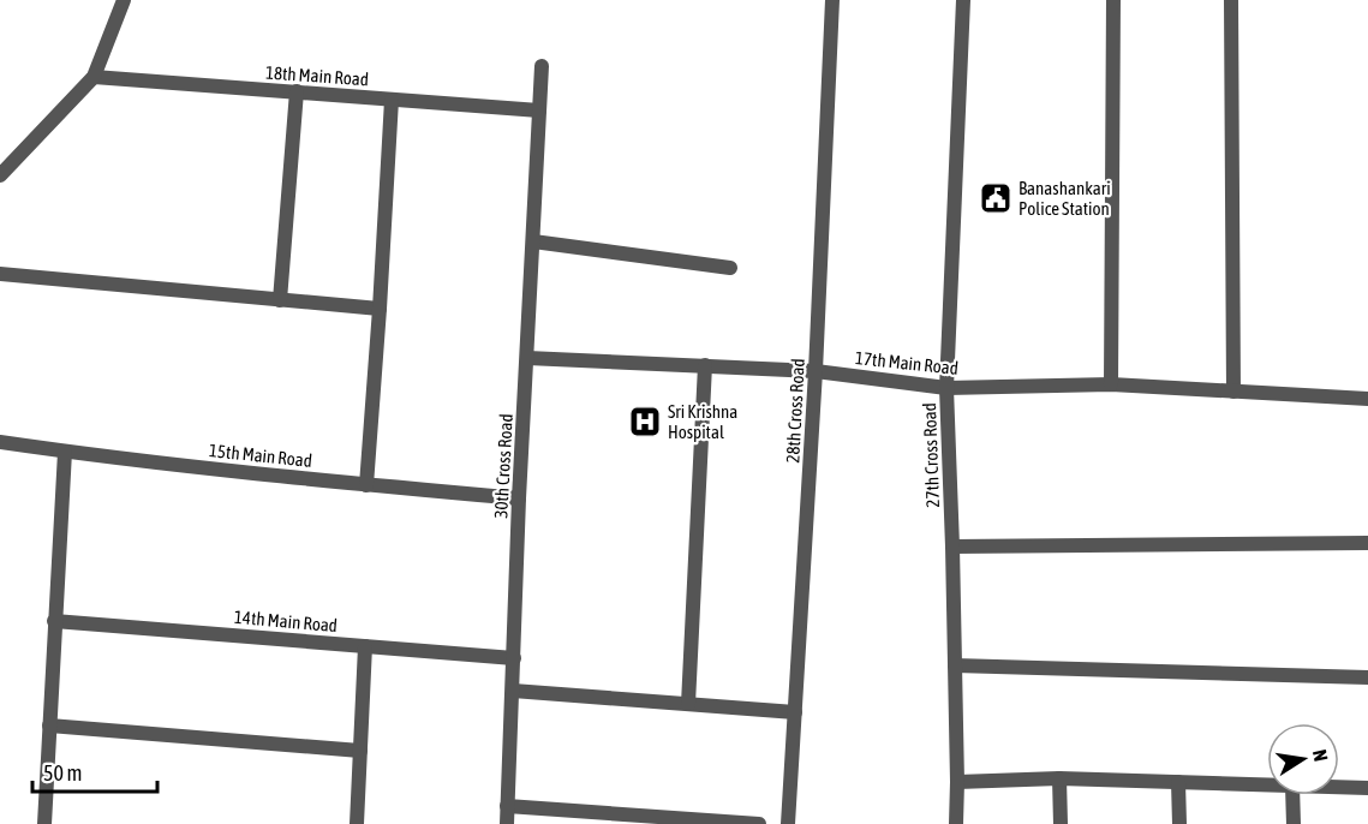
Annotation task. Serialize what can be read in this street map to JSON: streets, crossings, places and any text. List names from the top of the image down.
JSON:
{
  "streets": {
    "street": [
      "18th Main Road",
      "17th Main Road",
      "28th Cross Road",
      "15th Main Road",
      "27th Cross Road",
      "30th Cross Road",
      "14th Main Road"
    ]
  },
  "crossings": [
    ["18th Main Road", "30th Cross Road"],
    ["17th Main Road", "28th Cross Road"],
    ["17th Main Road", "27th Cross Road"],
    ["17th Main Road", "30th Cross Road"],
    ["15th Main Road", "30th Cross Road"],
    ["30th Cross Road", "14th Main Road"]
  ],
  "places": {
    "public building": ["Banashankari Police Station"],
    "hospital": ["Sri Krishna Hospital"]
  },
  "scale_bar": "50 m",
  "north": "right"
}
